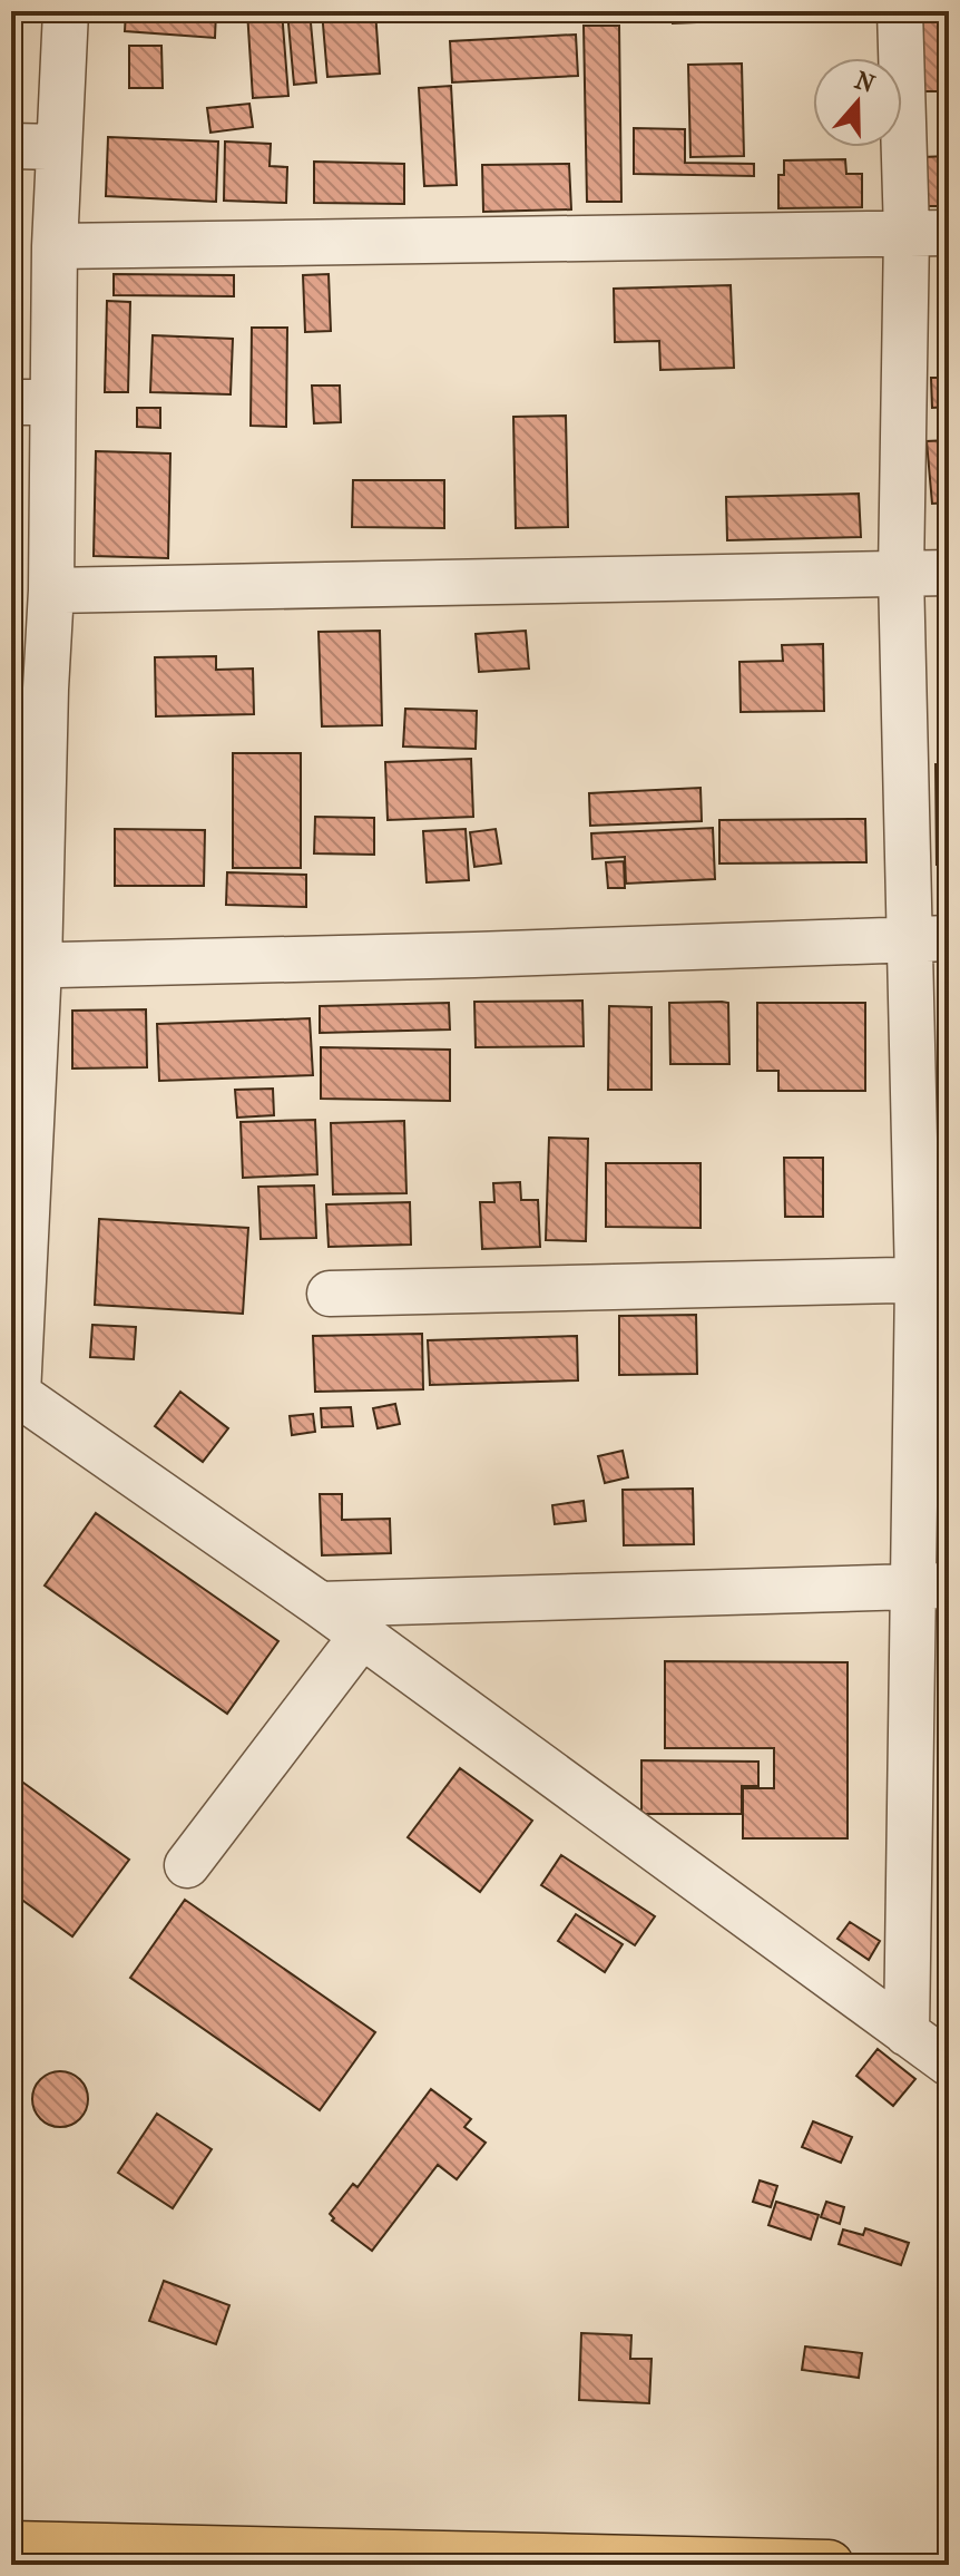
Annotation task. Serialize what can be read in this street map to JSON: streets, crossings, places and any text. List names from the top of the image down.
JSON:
{
  "north": "top"
}
